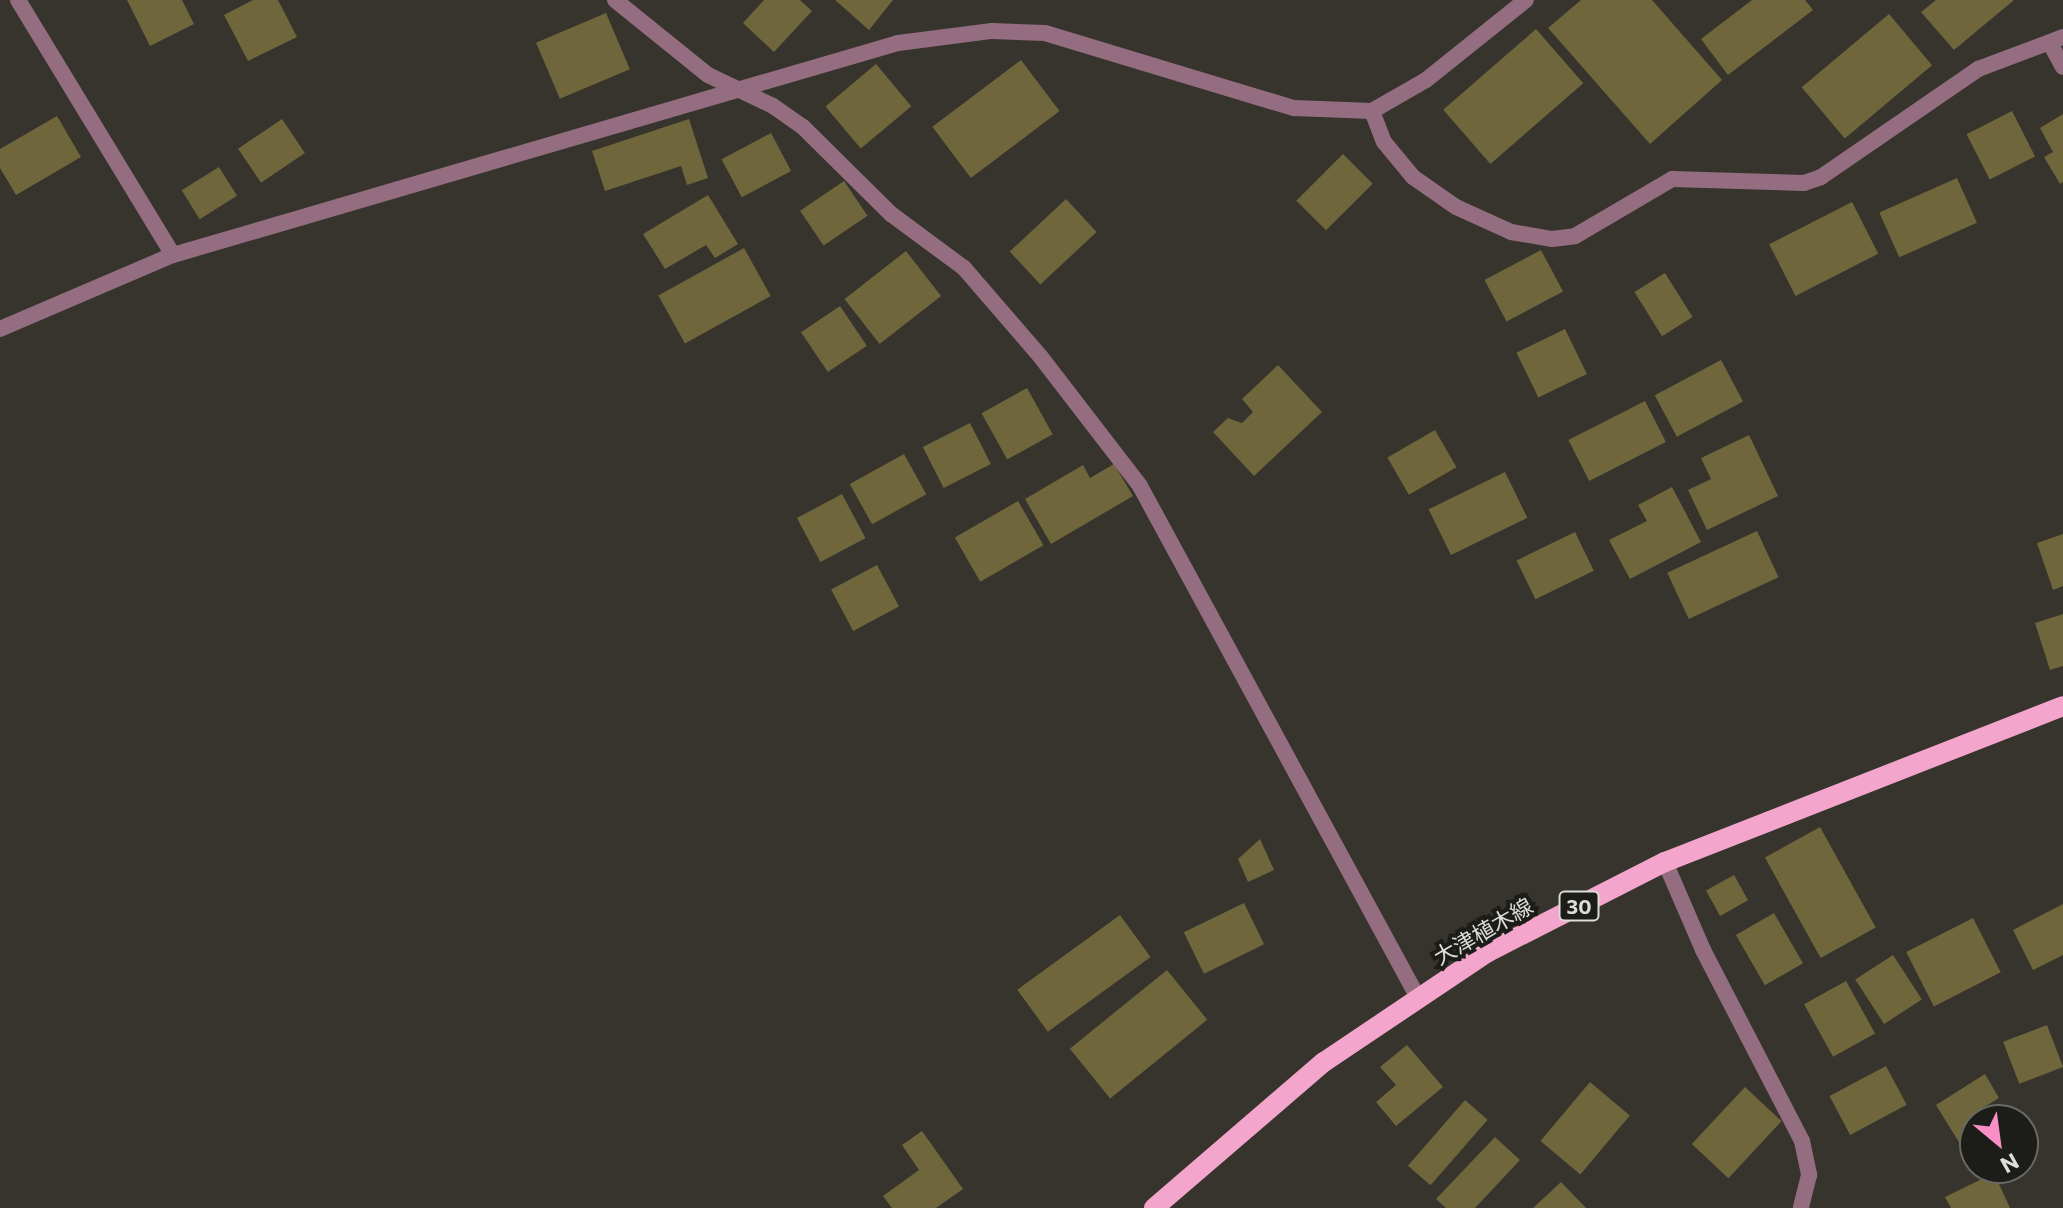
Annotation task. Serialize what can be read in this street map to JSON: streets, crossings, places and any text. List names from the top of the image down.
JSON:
{
  "streets": {
    "main road": ["30", "大津植木線"]
  },
  "north": "bottom right"
}
